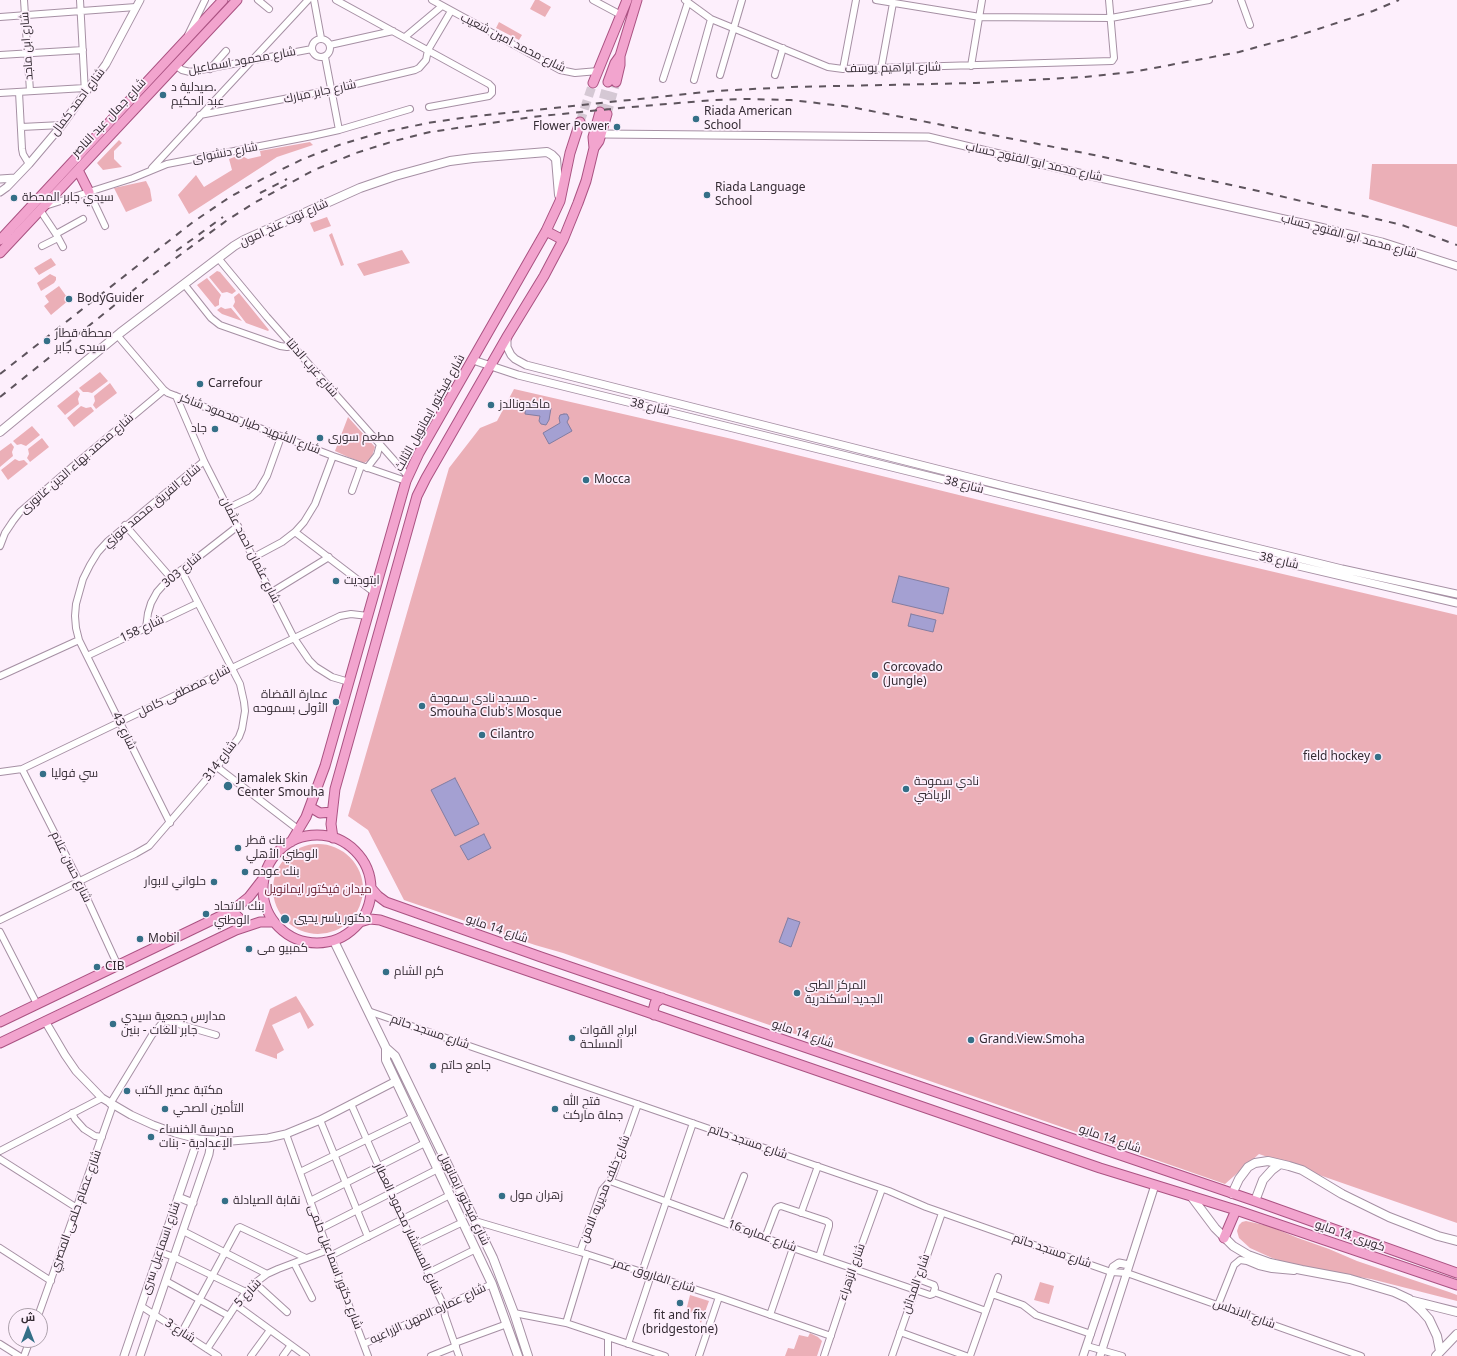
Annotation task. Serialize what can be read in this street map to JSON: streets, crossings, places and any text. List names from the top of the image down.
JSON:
{
  "streets": {
    "main road": [
      "شارع جمال عبد الناصر",
      "شارع توت عنخ امون",
      "شارع فيكتور ايمانويل الثالث",
      "شارع 14 مايو",
      "شارع فيكتور ايمانويل",
      "كوبرى 14 مايو"
    ],
    "street": [
      "شارع محمد امين شعيب",
      "شارع ابن ماجد",
      "شارع محمود اسماعيل",
      "شارع ابراهيم يوسف",
      "شارع جابر مبارك",
      "شارع احمد كمال",
      "شارع دنشواى",
      "شارع محمد ابو الفتوح حساب",
      "شارع غرب الدلتا",
      "شارع 38",
      "شارع الشهيد طيار محمود شاكر",
      "شارع محمد بهاء الدين غاتورى",
      "شارع الفريق محمد فوزي",
      "شارع عثمان احمد عثمان",
      "شارع 303",
      "شارع 158",
      "شارع مصطفى كامل",
      "شارع 43",
      "شارع 314",
      "شارع حسن علام",
      "شارع مسجد حاتم",
      "شارع خلف مديريه الامن",
      "شارع عصام حلمى المصري",
      "شارع المستشار محمود العطار",
      "شارع عماره 16",
      "شارع اسماعيل سرى",
      "شارع دكتور اسماعيل حلمى",
      "شارع الزهراء",
      "شارع الفاروق عمر",
      "شارع المدائن",
      "شارع 5",
      "شارع عماره المهن الزراعيه",
      "شارع الاندلس",
      "شارع 3"
    ]
  },
  "crossings": [
    ["شارع محمد امين شعيب", "شارع جابر مبارك"],
    ["شارع محمود اسماعيل", "شارع جمال عبد الناصر"],
    ["شارع جمال عبد الناصر", "شارع دنشواى"],
    ["شارع توت عنخ امون", "شارع غرب الدلتا"],
    ["شارع توت عنخ امون", "شارع فيكتور ايمانويل الثالث"],
    ["شارع توت عنخ امون", "شارع الشهيد طيار محمود شاكر"],
    ["شارع غرب الدلتا", "شارع فيكتور ايمانويل الثالث"],
    ["شارع غرب الدلتا", "شارع الشهيد طيار محمود شاكر"],
    ["شارع 38", "شارع فيكتور ايمانويل الثالث"],
    ["شارع فيكتور ايمانويل الثالث", "شارع الشهيد طيار محمود شاكر"],
    ["شارع فيكتور ايمانويل الثالث", "شارع عثمان احمد عثمان"],
    ["شارع فيكتور ايمانويل الثالث", "شارع مصطفى كامل"],
    ["شارع فيكتور ايمانويل الثالث", "شارع 14 مايو"],
    ["شارع فيكتور ايمانويل الثالث", "شارع فيكتور ايمانويل"],
    ["شارع الشهيد طيار محمود شاكر", "شارع محمد بهاء الدين غاتورى"],
    ["شارع الشهيد طيار محمود شاكر", "شارع عثمان احمد عثمان"],
    ["شارع الفريق محمد فوزي", "شارع عثمان احمد عثمان"],
    ["شارع الفريق محمد فوزي", "شارع 43"],
    ["شارع عثمان احمد عثمان", "شارع 303"],
    ["شارع عثمان احمد عثمان", "شارع مصطفى كامل"],
    ["شارع 303", "شارع 158"],
    ["شارع 303", "شارع 314"],
    ["شارع 158", "شارع 43"],
    ["شارع 158", "شارع 314"],
    ["شارع مصطفى كامل", "شارع 43"],
    ["شارع مصطفى كامل", "شارع 314"],
    ["شارع مصطفى كامل", "شارع حسن علام"],
    ["شارع 43", "شارع 314"],
    ["شارع 314", "شارع حسن علام"],
    ["شارع 14 مايو", "شارع فيكتور ايمانويل"],
    ["شارع 14 مايو", "كوبرى 14 مايو"],
    ["شارع مسجد حاتم", "شارع خلف مديريه الامن"],
    ["شارع مسجد حاتم", "شارع فيكتور ايمانويل"],
    ["شارع مسجد حاتم", "شارع الزهراء"],
    ["شارع مسجد حاتم", "شارع المدائن"],
    ["شارع مسجد حاتم", "شارع الاندلس"],
    ["شارع خلف مديريه الامن", "شارع عماره 16"],
    ["شارع خلف مديريه الامن", "شارع الفاروق عمر"],
    ["شارع فيكتور ايمانويل", "شارع الفاروق عمر"],
    ["شارع فيكتور ايمانويل", "شارع 5"],
    ["شارع فيكتور ايمانويل", "شارع عماره المهن الزراعيه"],
    ["شارع المستشار محمود العطار", "شارع 5"],
    ["شارع المستشار محمود العطار", "شارع عماره المهن الزراعيه"],
    ["شارع عماره 16", "شارع الزهراء"],
    ["شارع عماره 16", "شارع المدائن"],
    ["شارع اسماعيل سرى", "شارع 3"],
    ["شارع دكتور اسماعيل حلمى", "شارع 5"],
    ["شارع دكتور اسماعيل حلمى", "شارع عماره المهن الزراعيه"],
    ["شارع الزهراء", "شارع الفاروق عمر"],
    ["شارع 5", "شارع 3"]
  ],
  "parks": ["ميدان فيكتور ايمانويل"],
  "places": [
    "صيدلية د. عبد الحكيم",
    "Riada American School",
    "Flower Power",
    "Riada Language School",
    "سيدي جابر المحطة",
    "BodyGuider",
    "محطة قطار سيدى جابر",
    "Carrefour",
    "ماكدونالدز",
    "جاد",
    "مطعم سورى",
    "Mocca",
    "ابتوديت",
    "Corcovado (Jungle)",
    "عمارة القضاة الأولى بسموحه",
    "مسجد نادى سموحة - Smouha Club's Mosque",
    "Cilantro",
    "field hockey",
    "سي فوليا",
    "Jamalek Skin Center Smouha",
    "نادي سموحة الرياضي",
    "بنك قطر الوطني الأهلي",
    "بنك عوده",
    "حلواني لابوار",
    "بنك الاتحاد الوطني",
    "دكتور ياسر يحيي",
    "Mobil",
    "كمبيو مى",
    "CIB",
    "كرم الشام",
    "المركز الطبى الجديد اسكندرية",
    "مدارس جمعية سيدي جابر للغات - بنين",
    "ابراج القوات المسلحة",
    "Grand.View.Smoha",
    "جامع حاتم",
    "مكتبة عصير الكتب",
    "التأمين الصحي",
    "فتح الله جملة ماركت",
    "مدرسة الخنساء الإعدادية - بنات",
    "زهران مول",
    "نقابة الصيادلة",
    "fit and fix (bridgestone)"
  ],
  "north": "top"
}
